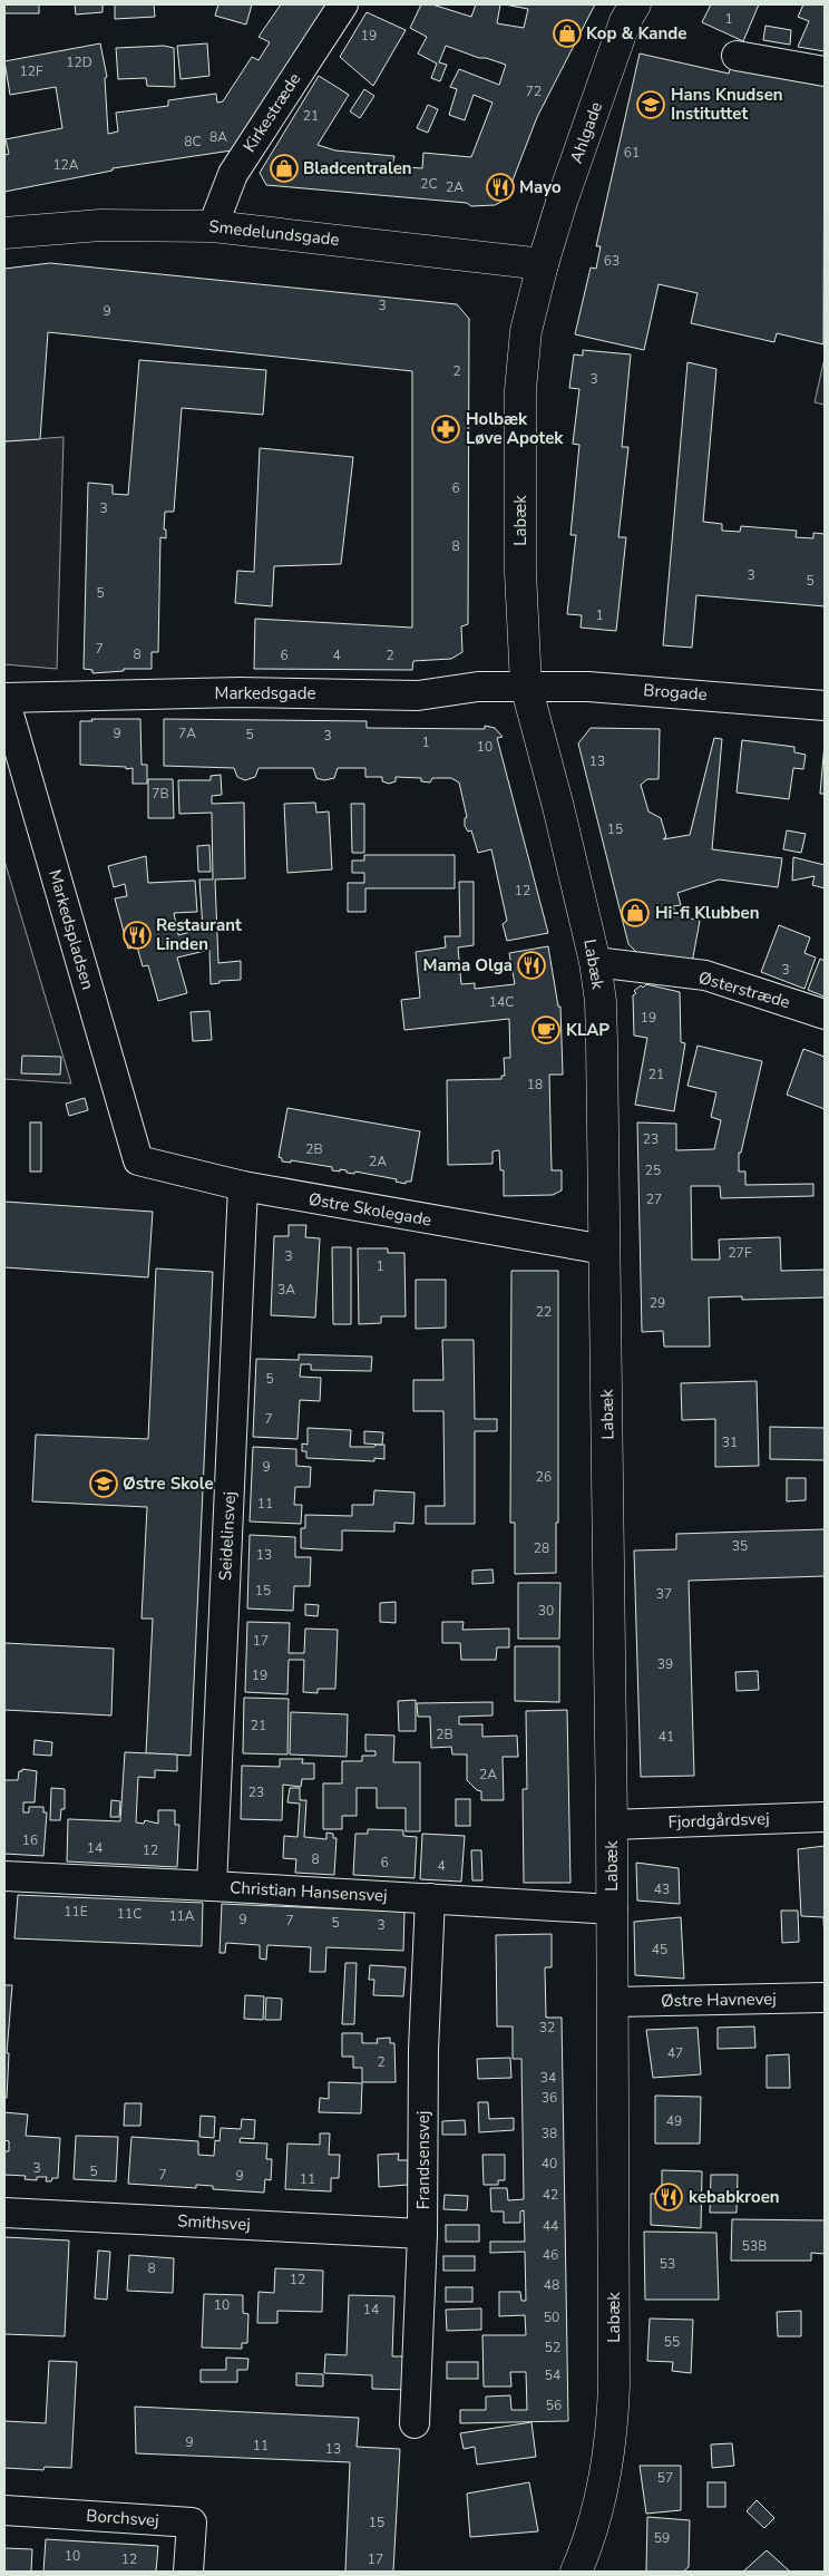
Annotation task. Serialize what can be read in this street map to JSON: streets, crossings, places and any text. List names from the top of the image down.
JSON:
{
  "streets": {
    "street": [
      "Kirkestræde",
      "Ahlgade",
      "Smedelundsgade",
      "Labæk",
      "Brogade",
      "Markedsgade",
      "Markedspladsen",
      "Østerstræde",
      "Østre Skolegade",
      "Seidelinsvej",
      "Fjordgårdsvej",
      "Christian Hansensvej",
      "Østre Havnevej",
      "Frandsensvej",
      "Smithsvej",
      "Borchsvej"
    ]
  },
  "crossings": [
    ["Kirkestræde", "Smedelundsgade"],
    ["Ahlgade", "Smedelundsgade"],
    ["Ahlgade", "Labæk"],
    ["Smedelundsgade", "Labæk"],
    ["Labæk", "Brogade"],
    ["Labæk", "Markedsgade"],
    ["Labæk", "Østerstræde"],
    ["Labæk", "Østre Skolegade"],
    ["Labæk", "Fjordgårdsvej"],
    ["Labæk", "Christian Hansensvej"],
    ["Labæk", "Østre Havnevej"],
    ["Brogade", "Markedsgade"],
    ["Markedsgade", "Markedspladsen"],
    ["Markedspladsen", "Østre Skolegade"],
    ["Østre Skolegade", "Seidelinsvej"],
    ["Seidelinsvej", "Christian Hansensvej"],
    ["Christian Hansensvej", "Frandsensvej"],
    ["Frandsensvej", "Smithsvej"]
  ],
  "places": {
    "shop": ["Kop & Kande", "Bladcentralen", "Hi-fi Klubben"],
    "school or university": ["Hans Knudsen Instituttet", "Østre Skole"],
    "restaurant": [
      "Mayo",
      "Restaurant Linden",
      "Mama Olga",
      "kebabkroen"
    ],
    "pharmacy": ["Holbæk Løve Apotek"],
    "cafe": ["KLAP"]
  },
  "house_numbers": [
    "1",
    "19",
    "12D",
    "12F",
    "72",
    "21",
    "8A",
    "8C",
    "61",
    "12A",
    "2C",
    "2A",
    "63",
    "3",
    "9",
    "2",
    "3",
    "6",
    "3",
    "8",
    "3",
    "5",
    "5",
    "1",
    "7",
    "8",
    "6",
    "4",
    "2",
    "9",
    "7A",
    "5",
    "3",
    "1",
    "10",
    "13",
    "7B",
    "15",
    "12",
    "3",
    "14C",
    "19",
    "21",
    "18",
    "23",
    "2B",
    "2A",
    "25",
    "27",
    "27F",
    "3",
    "1",
    "3A",
    "29",
    "22",
    "5",
    "7",
    "31",
    "9",
    "26",
    "11",
    "35",
    "28",
    "13",
    "15",
    "37",
    "30",
    "17",
    "39",
    "19",
    "21",
    "2B",
    "41",
    "2A",
    "23",
    "16",
    "14",
    "12",
    "8",
    "6",
    "4",
    "43",
    "11E",
    "11C",
    "11A",
    "9",
    "7",
    "5",
    "3",
    "45",
    "32",
    "47",
    "2",
    "34",
    "36",
    "49",
    "38",
    "40",
    "3",
    "5",
    "7",
    "9",
    "11",
    "42",
    "44",
    "53B",
    "46",
    "53",
    "8",
    "12",
    "48",
    "10",
    "14",
    "50",
    "55",
    "52",
    "54",
    "56",
    "9",
    "11",
    "13",
    "57",
    "15",
    "59",
    "10",
    "12",
    "17"
  ]
}
